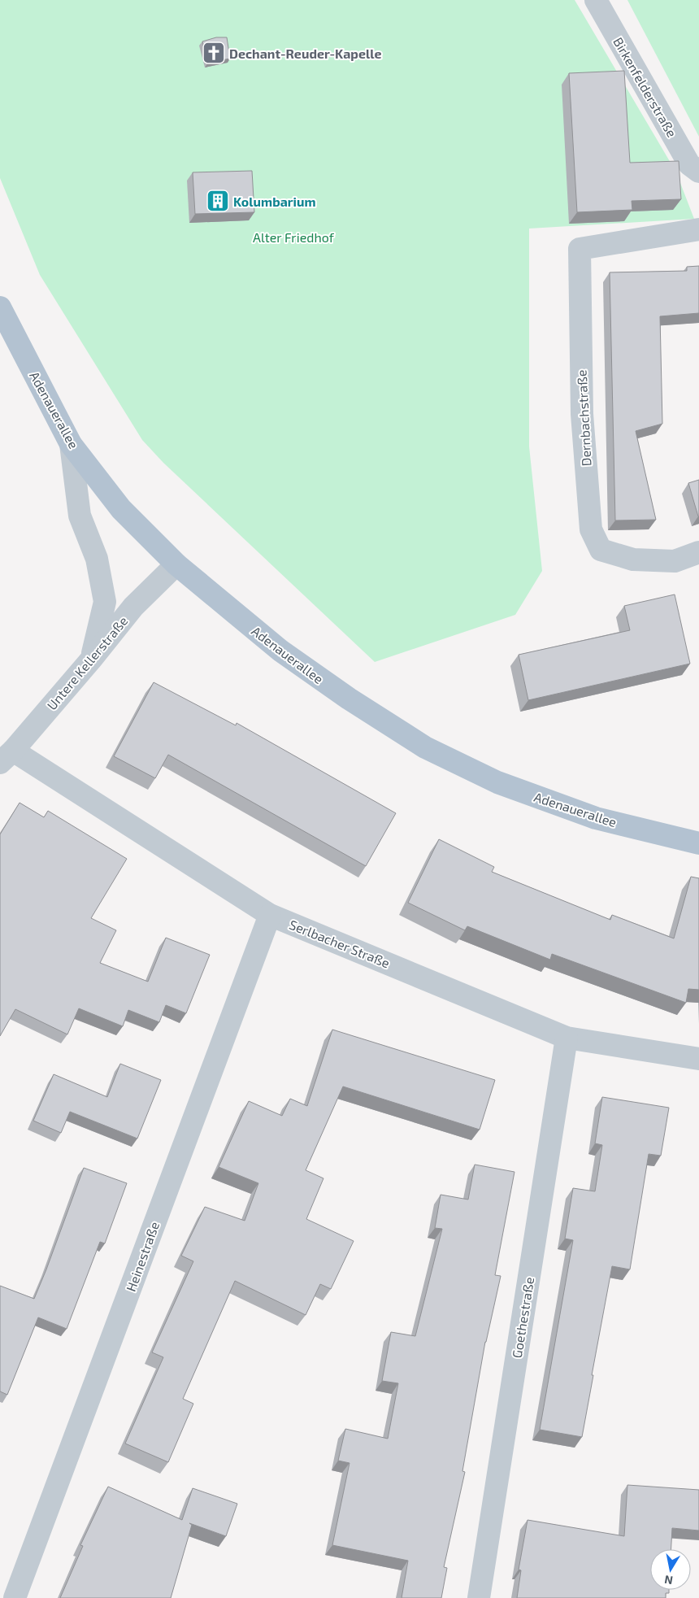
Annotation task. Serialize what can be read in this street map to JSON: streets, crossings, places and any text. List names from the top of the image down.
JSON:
{
  "streets": {
    "main road": ["Adenauerallee"],
    "street": [
      "Birkenfelderstraße",
      "Dernbachstraße",
      "Untere Kellerstraße",
      "Serlbacher Straße",
      "Heinestraße",
      "Goethestraße"
    ]
  },
  "crossings": [
    ["Adenauerallee", "Untere Kellerstraße"],
    ["Untere Kellerstraße", "Serlbacher Straße"],
    ["Serlbacher Straße", "Heinestraße"],
    ["Serlbacher Straße", "Goethestraße"]
  ],
  "parks": ["Alter Friedhof"],
  "places": {
    "church": ["Dechant-Reuder-Kapelle"],
    "building": ["Kolumbarium"]
  },
  "north": "bottom"
}
